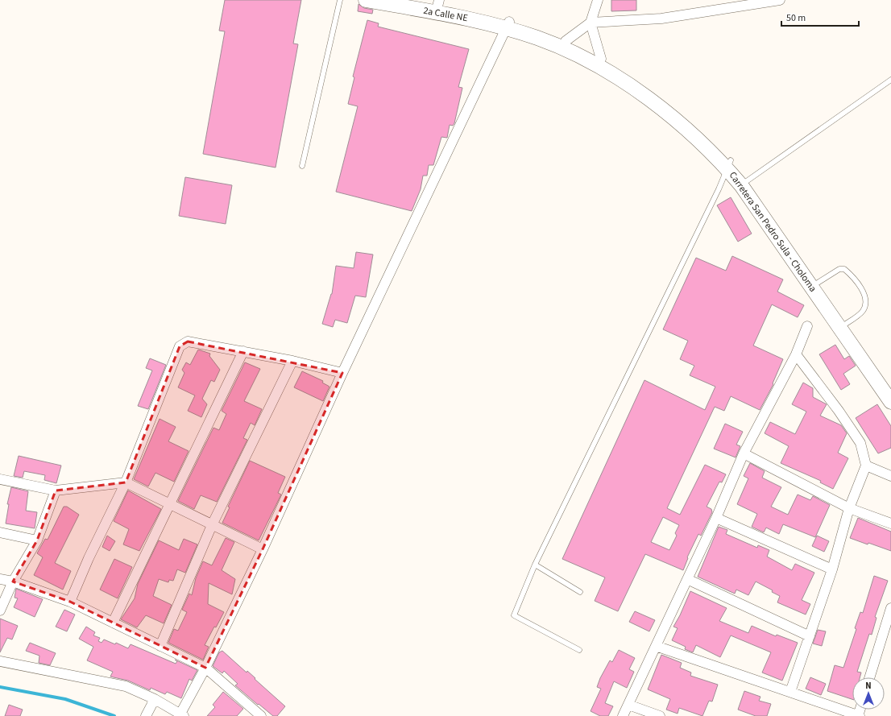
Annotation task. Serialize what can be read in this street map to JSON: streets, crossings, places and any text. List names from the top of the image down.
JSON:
{
  "streets": {
    "main road": ["2a Calle NE", "Carretera San Pedro Sula - Choloma"]
  },
  "crossings": [
    ["2a Calle NE", "Carretera San Pedro Sula - Choloma"]
  ],
  "scale_bar": "50 m",
  "north": "top"
}
